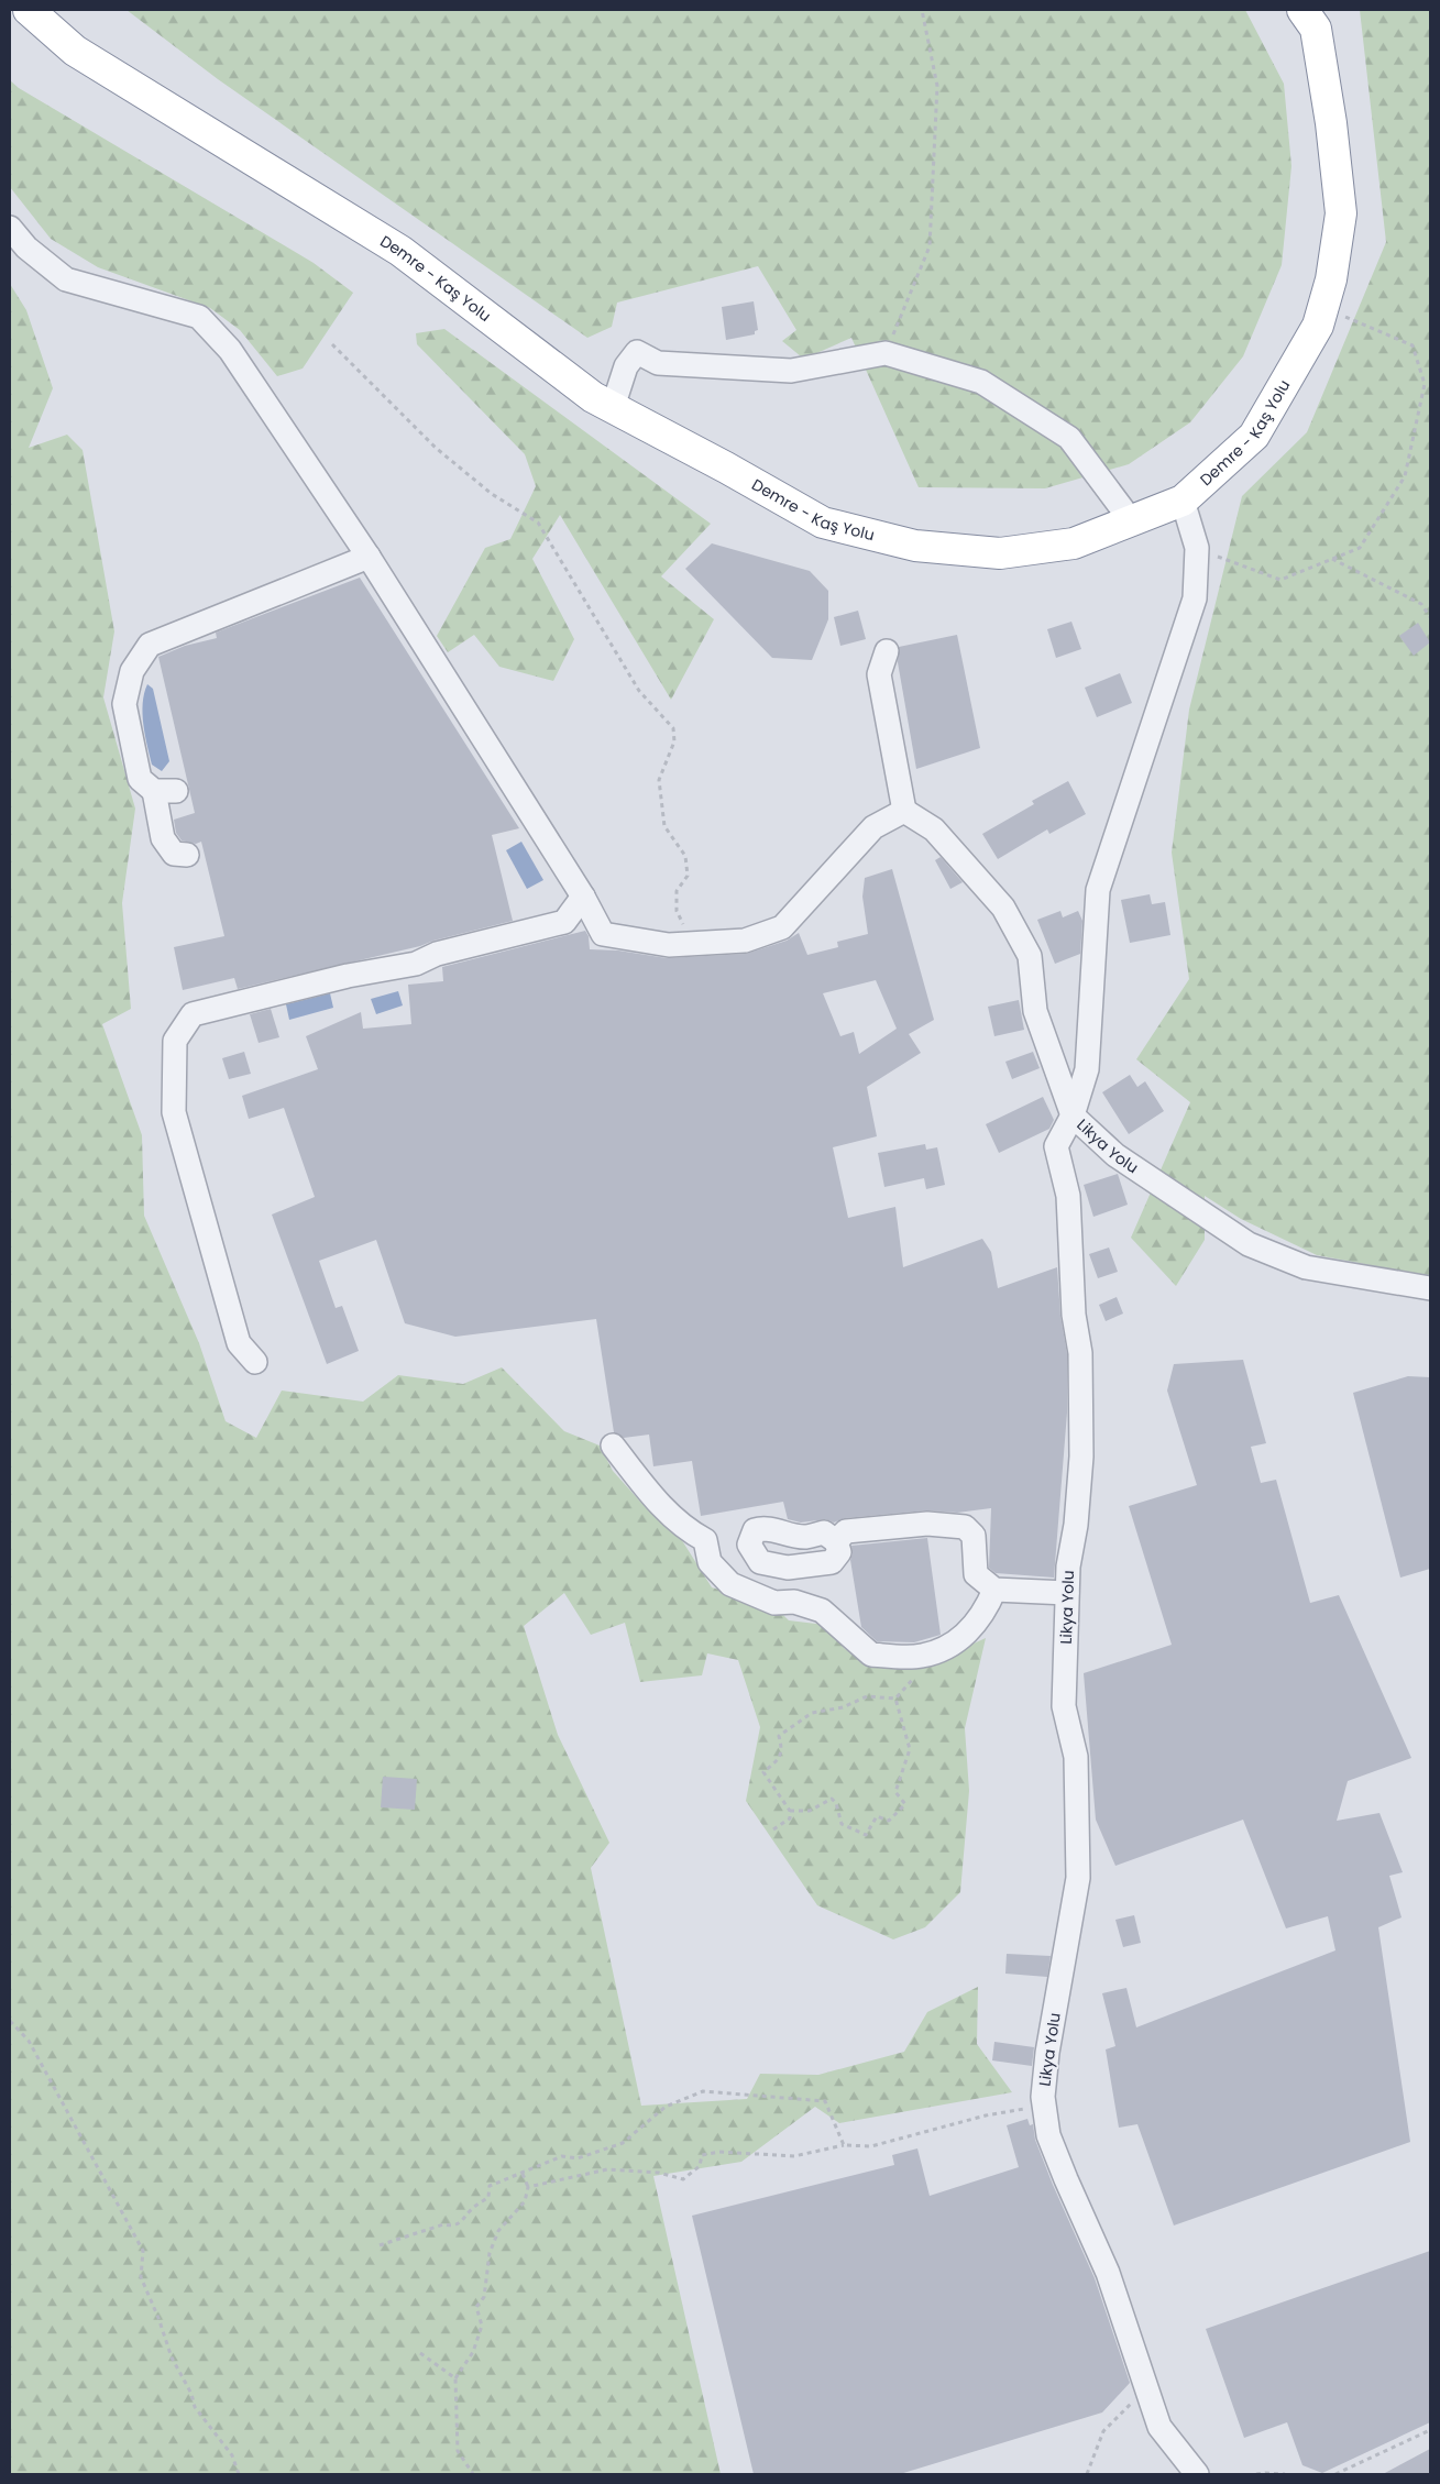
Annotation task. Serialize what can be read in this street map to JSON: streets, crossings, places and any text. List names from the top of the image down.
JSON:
{
  "streets": {
    "highway": ["Demre - Kaş Yolu"],
    "street": ["Likya Yolu"]
  }
}
